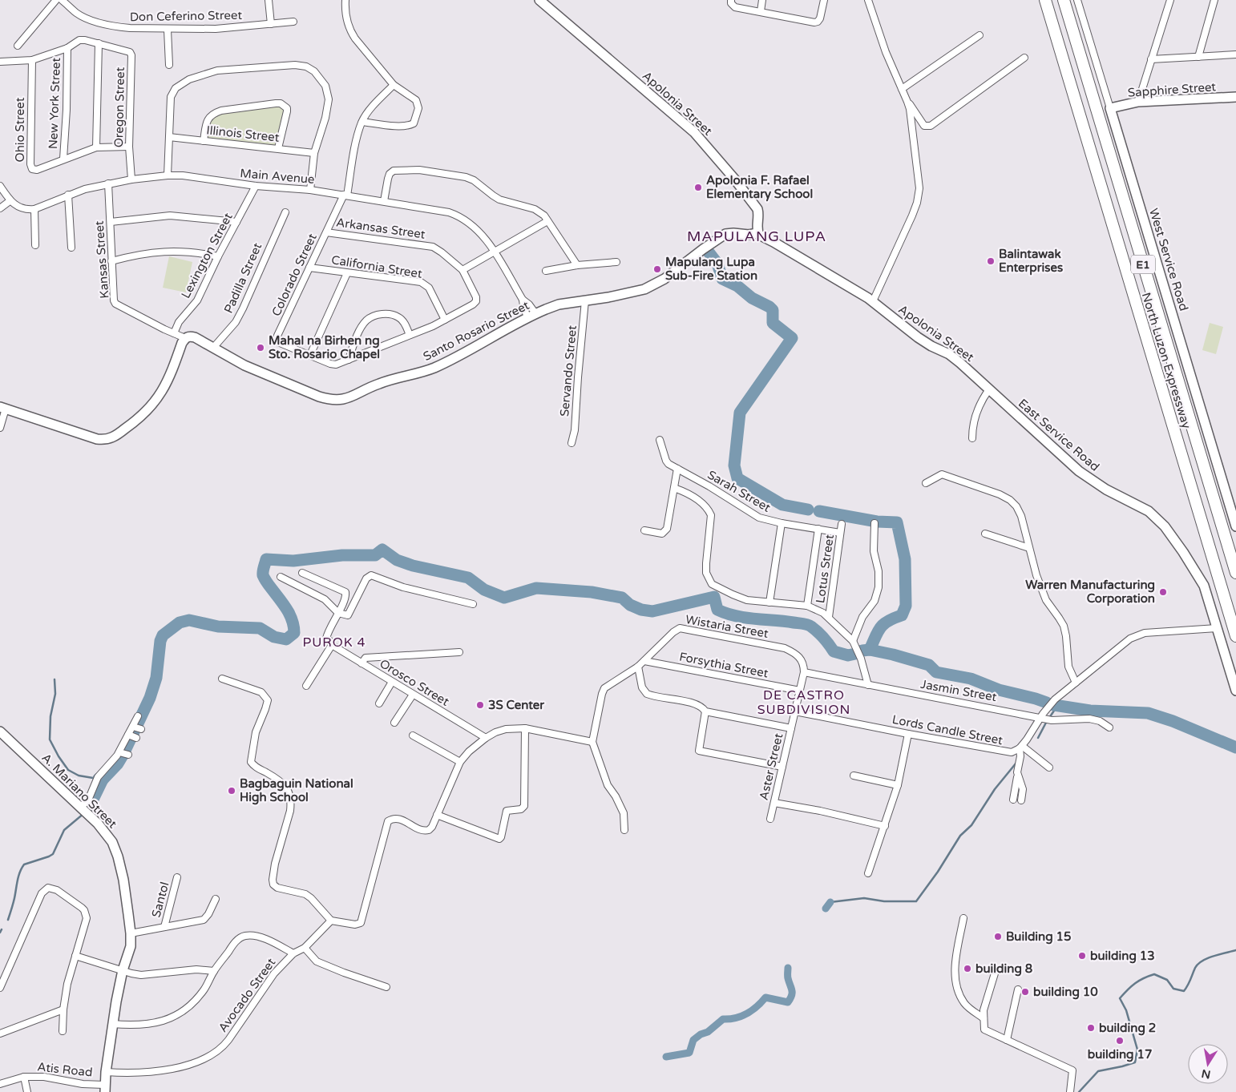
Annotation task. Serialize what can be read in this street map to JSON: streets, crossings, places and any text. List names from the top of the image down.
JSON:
{
  "streets": {
    "highway": ["E1", "North Luzon Expressway"],
    "street": [
      "Don Ceferino Street",
      "Sapphire Street",
      "New York Street",
      "Apolonia Street",
      "Oregon Street",
      "Ohio Street",
      "Illinois Street",
      "Main Avenue",
      "Arkansas Street",
      "Lexington Street",
      "Kansas Street",
      "West Service Road",
      "California Street",
      "Colorado Street",
      "Padilla Street",
      "Santo Rosario Street",
      "Servando Street",
      "East Service Road",
      "Sarah Street",
      "Lotus Street",
      "Wistaria Street",
      "Forsythia Street",
      "Orosco Street",
      "Jasmin Street",
      "Lords Candle Street",
      "Aster Street",
      "A. Mariano Street",
      "Santol",
      "Avocado Street",
      "Atis Road"
    ]
  },
  "crossings": [
    ["Sapphire Street", "West Service Road"],
    ["New York Street", "Oregon Street"],
    ["New York Street", "Ohio Street"],
    ["Apolonia Street", "Santo Rosario Street"],
    ["Apolonia Street", "East Service Road"],
    ["Oregon Street", "Ohio Street"],
    ["Oregon Street", "Main Avenue"],
    ["Main Avenue", "Lexington Street"],
    ["Main Avenue", "Kansas Street"],
    ["Main Avenue", "Colorado Street"],
    ["Main Avenue", "Santo Rosario Street"],
    ["Arkansas Street", "Colorado Street"],
    ["Lexington Street", "Kansas Street"],
    ["Kansas Street", "Santo Rosario Street"],
    ["California Street", "Colorado Street"],
    ["Padilla Street", "Santo Rosario Street"],
    ["Santo Rosario Street", "Servando Street"],
    ["Sarah Street", "Lotus Street"],
    ["Wistaria Street", "Forsythia Street"],
    ["Wistaria Street", "Jasmin Street"],
    ["Wistaria Street", "Aster Street"],
    ["Forsythia Street", "Aster Street"],
    ["Jasmin Street", "Aster Street"],
    ["Lords Candle Street", "Aster Street"],
    ["A. Mariano Street", "Avocado Street"],
    ["A. Mariano Street", "Atis Road"]
  ],
  "districts": ["MAPULANG LUPA", "PUROK 4", "DE CASTRO SUBDIVISION"],
  "places": [
    "Apolonia F. Rafael Elementary School",
    "Balintawak Enterprises",
    "Mapulang Lupa Sub-Fire Station",
    "Mahal na Birhen ng Sto. Rosario Chapel",
    "Warren Manufacturing Corporation",
    "3S Center",
    "Bagbaguin National High School",
    "Building 15",
    "building 13",
    "building 8",
    "building 10",
    "building 2",
    "building 17"
  ],
  "north": "bottom"
}
